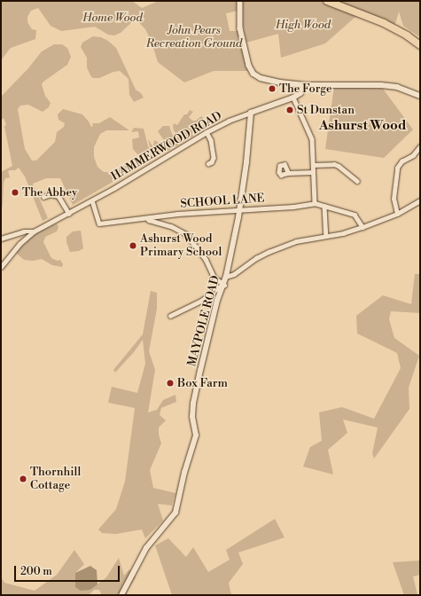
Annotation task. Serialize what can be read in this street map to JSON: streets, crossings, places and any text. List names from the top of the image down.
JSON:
{
  "streets": {
    "street": ["HAMMERWOOD ROAD", "SCHOOL LANE", "MAYPOLE ROAD"]
  },
  "crossings": [
    ["HAMMERWOOD ROAD", "SCHOOL LANE"],
    ["HAMMERWOOD ROAD", "MAYPOLE ROAD"],
    ["SCHOOL LANE", "MAYPOLE ROAD"]
  ],
  "districts": ["Ashurst Wood"],
  "parks": ["Home Wood", "High Wood", "John Pears Recreation Ground"],
  "places": [
    "The Forge",
    "St Dunstan",
    "The Abbey",
    "Ashurst Wood Primary School",
    "Box Farm",
    "Thornhill Cottage"
  ],
  "scale_bar": "200 m"
}
